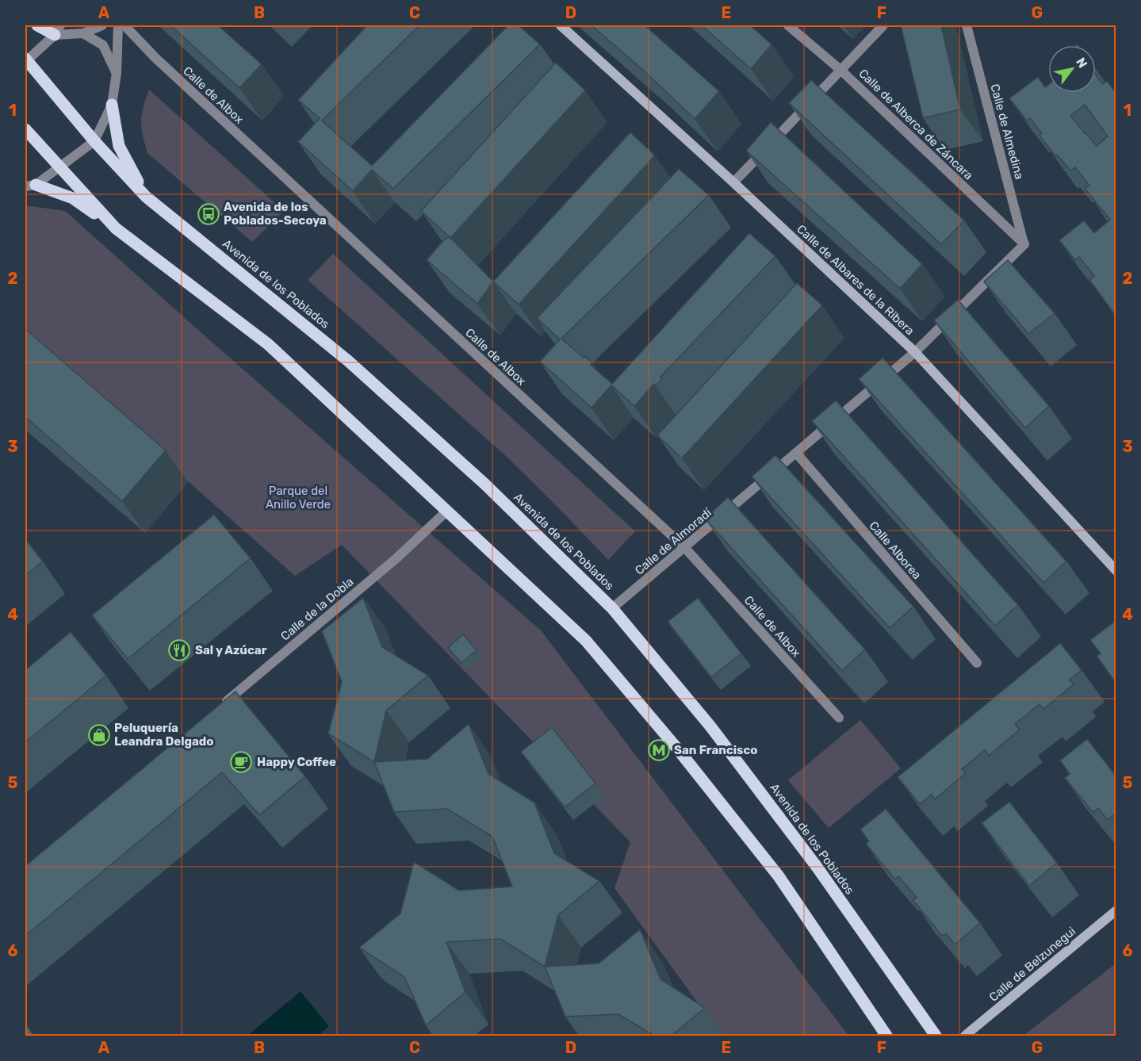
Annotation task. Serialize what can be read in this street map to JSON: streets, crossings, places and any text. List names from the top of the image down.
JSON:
{
  "streets": {
    "main road": ["Avenida de los Poblados"],
    "street": [
      "Calle de Albox",
      "Calle de Alberca de Záncara",
      "Calle de Almedina",
      "Calle de Albares de la Ribera",
      "Calle de Almoradí",
      "Calle Alborea",
      "Calle de la Dobla",
      "Calle de Belzunegui"
    ]
  },
  "crossings": [
    ["Calle de Albox", "Calle de Almoradí"],
    ["Calle de Alberca de Záncara", "Calle de Almedina"],
    ["Calle de Alberca de Záncara", "Calle de Almoradí"],
    ["Calle de Almedina", "Calle de Almoradí"],
    ["Calle de Albares de la Ribera", "Calle de Almoradí"],
    ["Avenida de los Poblados", "Calle de Almoradí"],
    ["Calle de Almoradí", "Calle Alborea"]
  ],
  "parks": ["Parque del Anillo Verde"],
  "places": {
    "bus stop": ["Avenida de los Poblados-Secoya"],
    "restaurant": ["Sal y Azúcar"],
    "shop": ["Peluquería Leandra Delgado"],
    "metro station": ["San Francisco"],
    "cafe": ["Happy Coffee"]
  },
  "north": "top right",
  "grid": {
    "columns": [
      "A",
      "B",
      "C",
      "D",
      "E",
      "F",
      "G"
    ],
    "rows": [
      "1",
      "2",
      "3",
      "4",
      "5",
      "6"
    ]
  }
}
